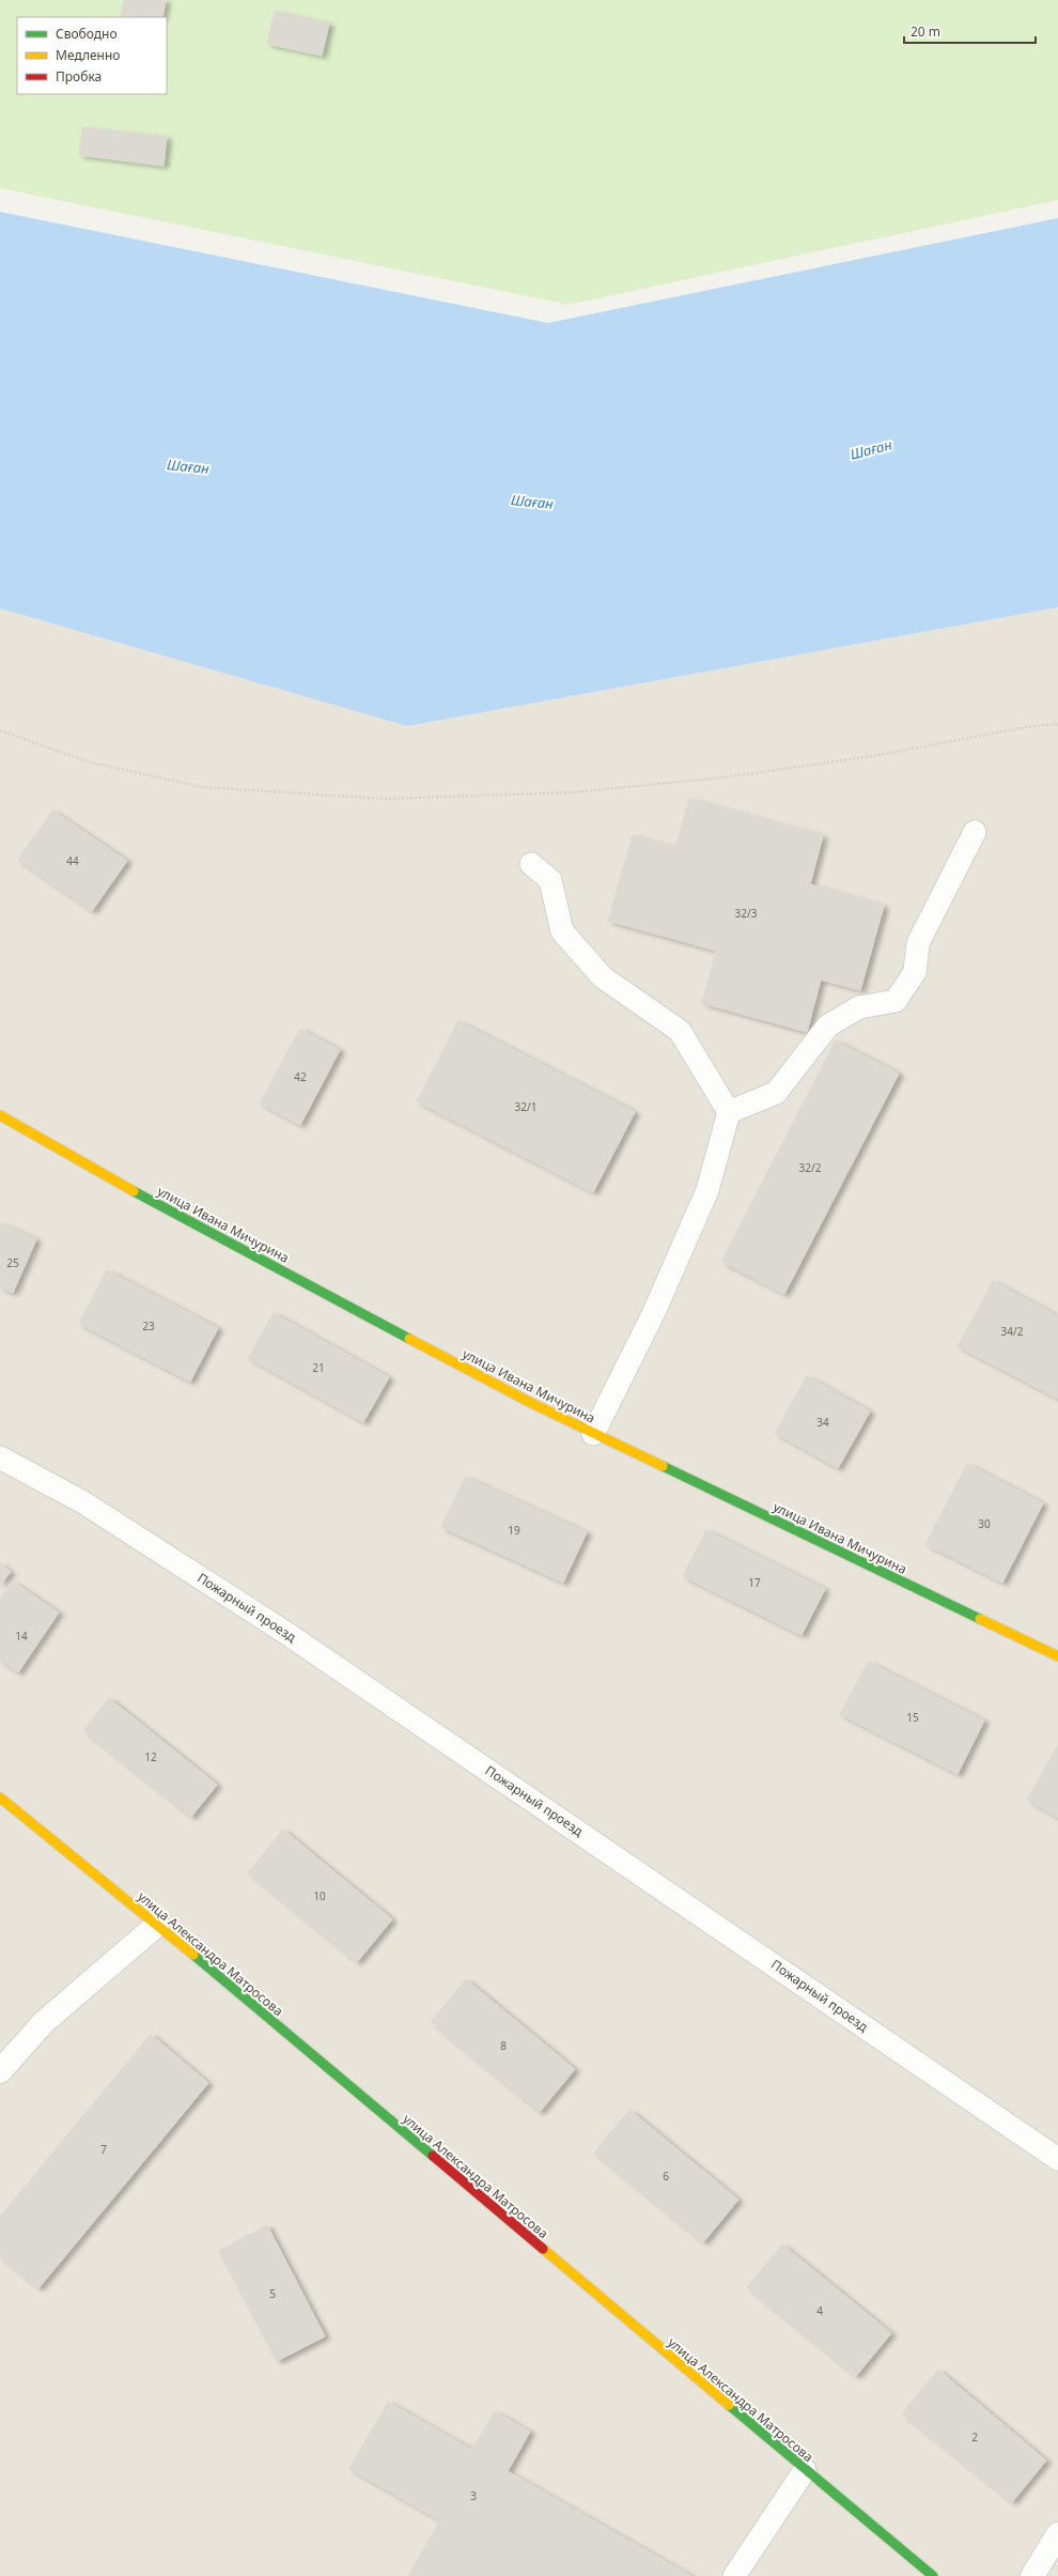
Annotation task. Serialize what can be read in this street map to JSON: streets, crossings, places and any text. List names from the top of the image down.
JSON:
{
  "streets": {
    "street": ["улица Ивана Мичурина", "улица Александра Матросова"],
    "lane": ["Пожарный проезд"]
  },
  "water": ["Шаған"],
  "house_numbers": [
    "44",
    "32/3",
    "42",
    "32/1",
    "32/2",
    "25",
    "23",
    "34/2",
    "21",
    "34",
    "30",
    "19",
    "17",
    "14",
    "15",
    "12",
    "10",
    "8",
    "7",
    "6",
    "5",
    "4",
    "2",
    "3"
  ],
  "legend": ["Свободно", "Медленно", "Пробка"],
  "scale_bar": "20 m"
}
